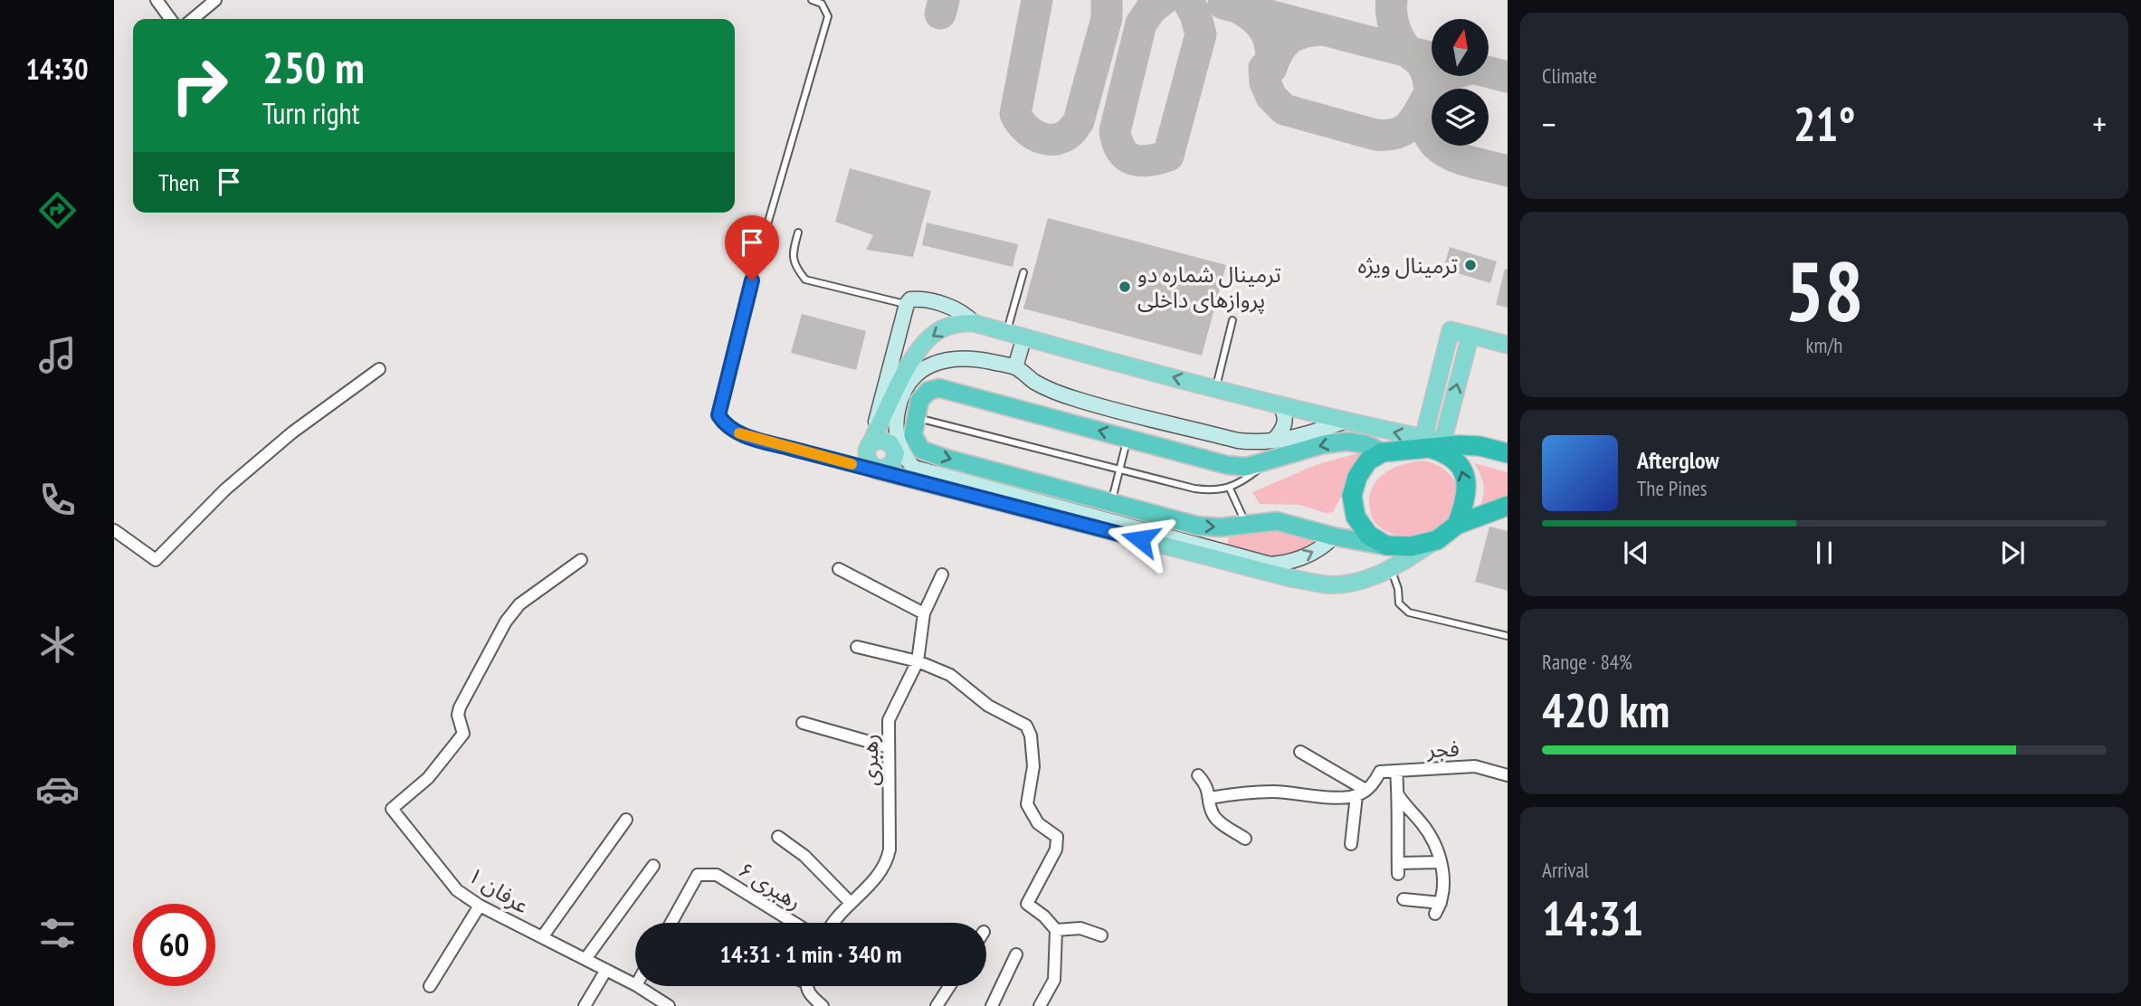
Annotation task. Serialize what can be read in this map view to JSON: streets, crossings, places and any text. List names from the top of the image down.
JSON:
{
  "streets": {
    "street": [
      "فجر",
      "رهبری",
      "رهبری ۶",
      "عرفان ۱"
    ]
  },
  "places": ["ترمینال ویژه", "ترمینال شماره دو پروازهای داخلی"],
  "north": "top",
  "page": {
    "tabs": "14:30",
    "tile": [
      "Climate",
      ["58", "km/h"],
      ["Range · 84%", "420 km"],
      ["Arrival", "14:31"]
    ],
    "turn": ["250 m", "Turn right"],
    "heat": ["−", "21°", "+"],
    "then": "Then",
    "song": ["Afterglow", "The Pines"],
    "limit": "60",
    "trip": "14:31 · 1 min · 340 m"
  }
}
